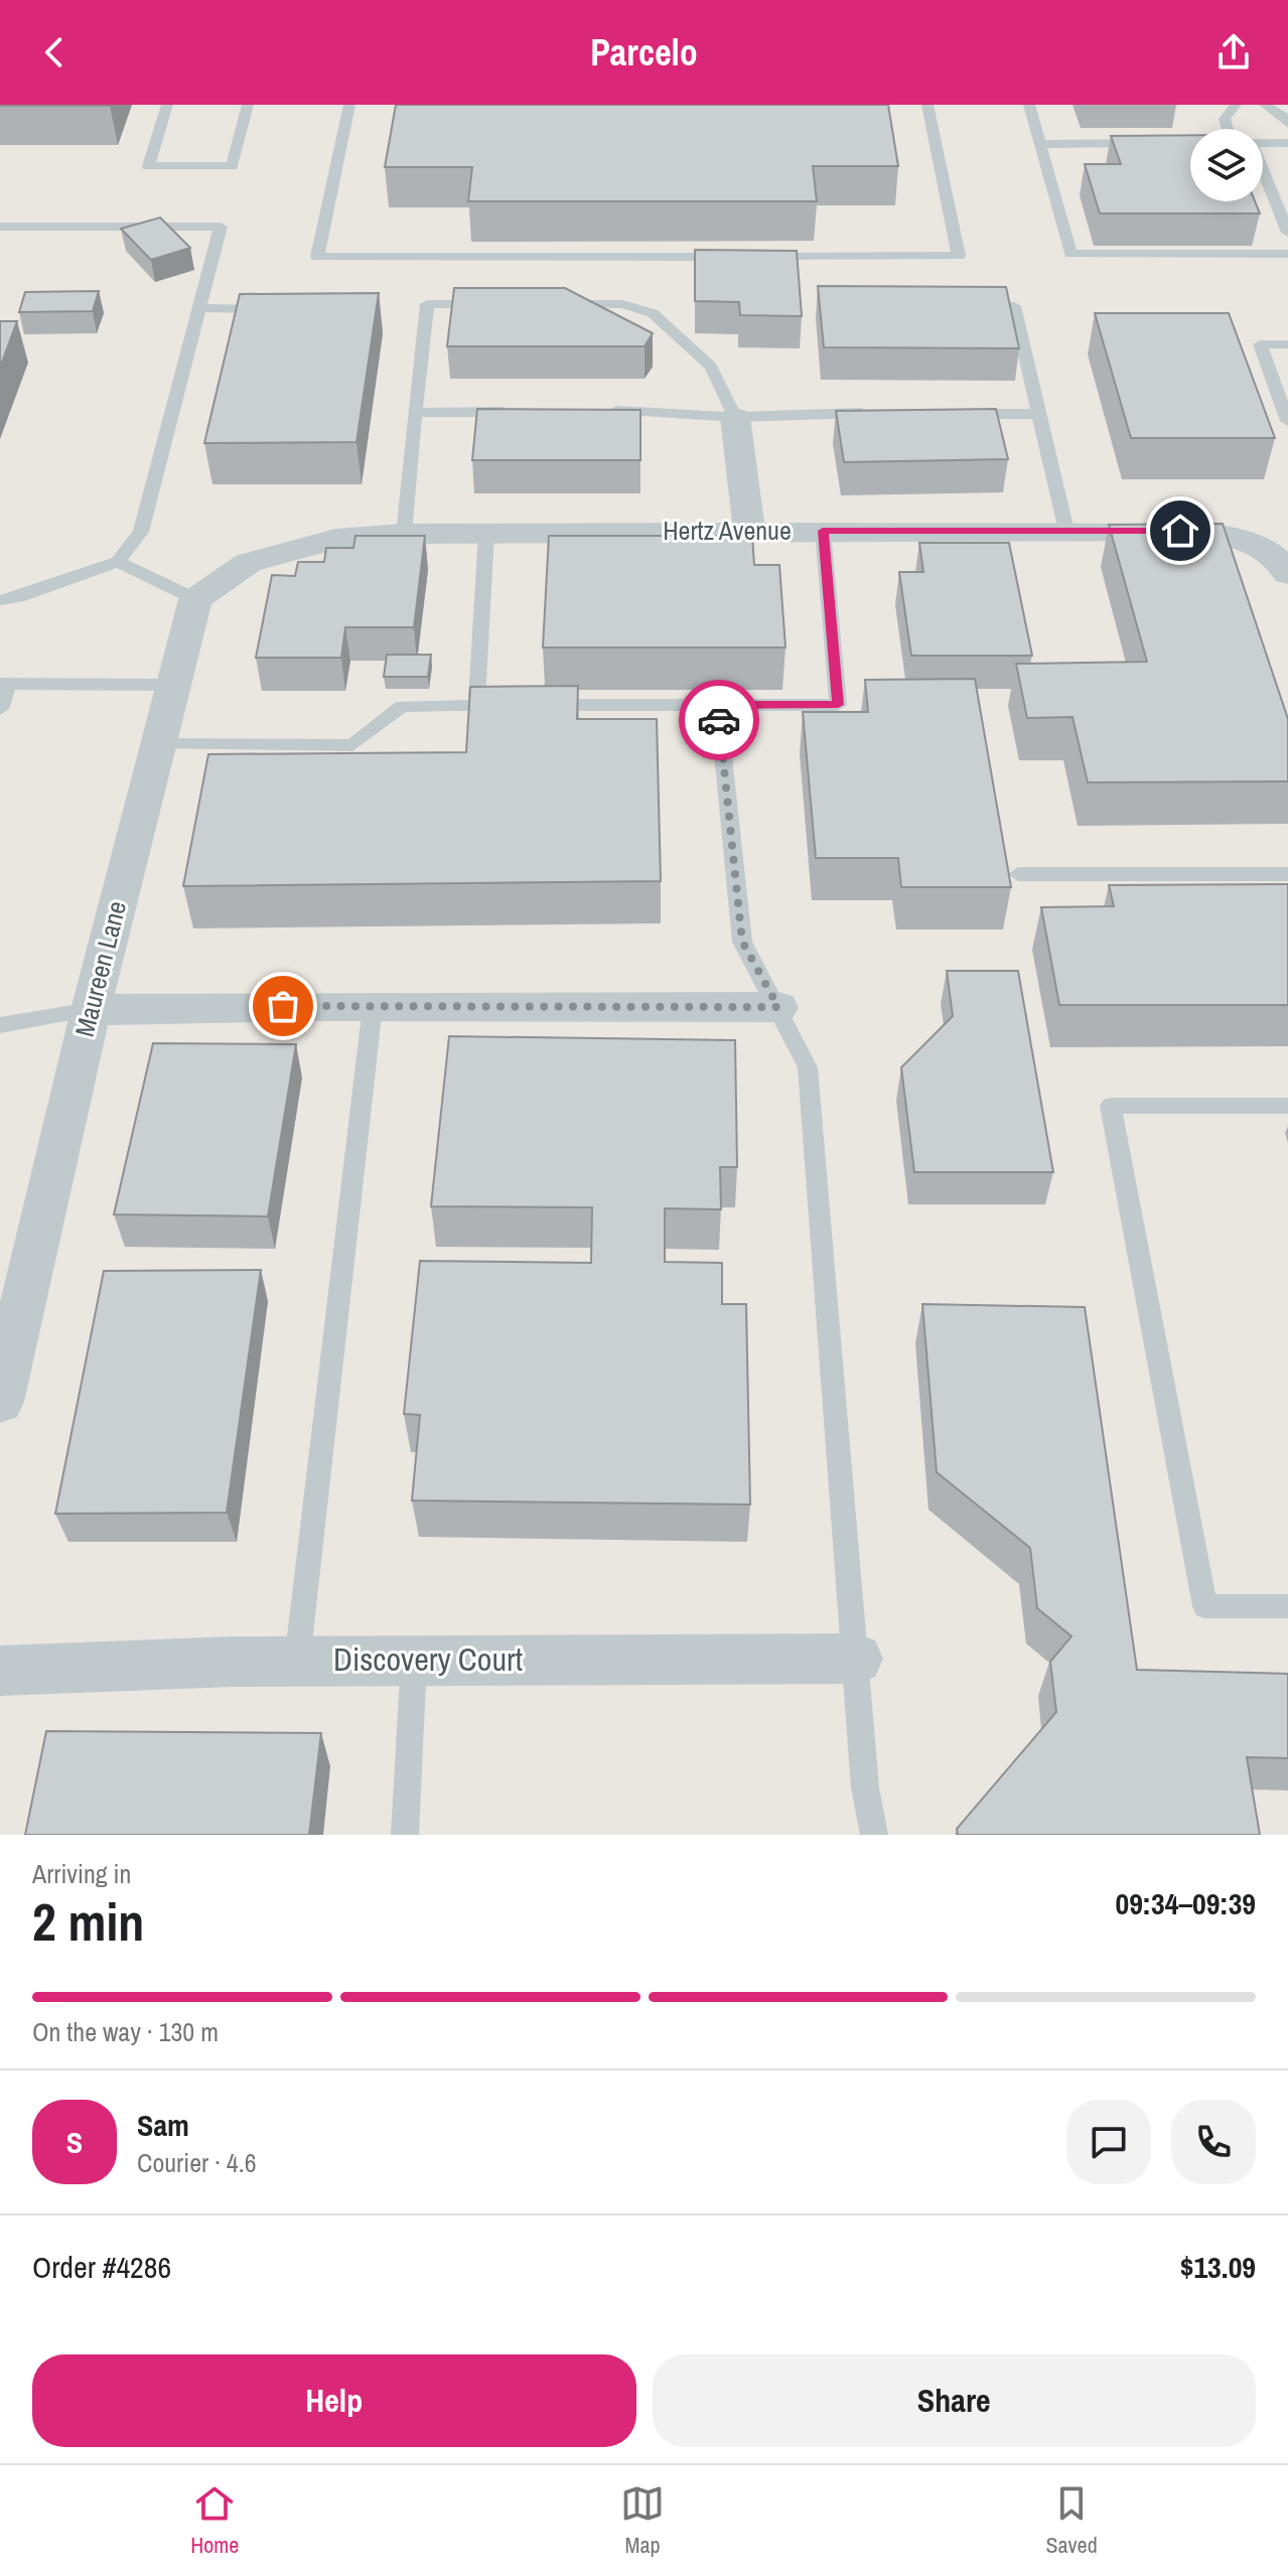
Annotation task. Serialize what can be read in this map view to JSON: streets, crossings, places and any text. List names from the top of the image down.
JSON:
{
  "streets": {
    "street": ["Hertz Avenue", "Maureen Lane", "Discovery Court"]
  },
  "crossings": [
    ["Hertz Avenue", "Maureen Lane"]
  ],
  "page": {
    "header": "Parcelo",
    "heading": ["2 min", "Arriving in", "09:34–09:39"],
    "panel": [
      "Sam",
      "Courier · 4.6",
      "Order #4286",
      "$13.09"
    ],
    "bar": "On the way · 130 m",
    "round": "S",
    "buttons": ["Help", "Share"],
    "tabs": ["Home", "Map", "Saved"]
  }
}
